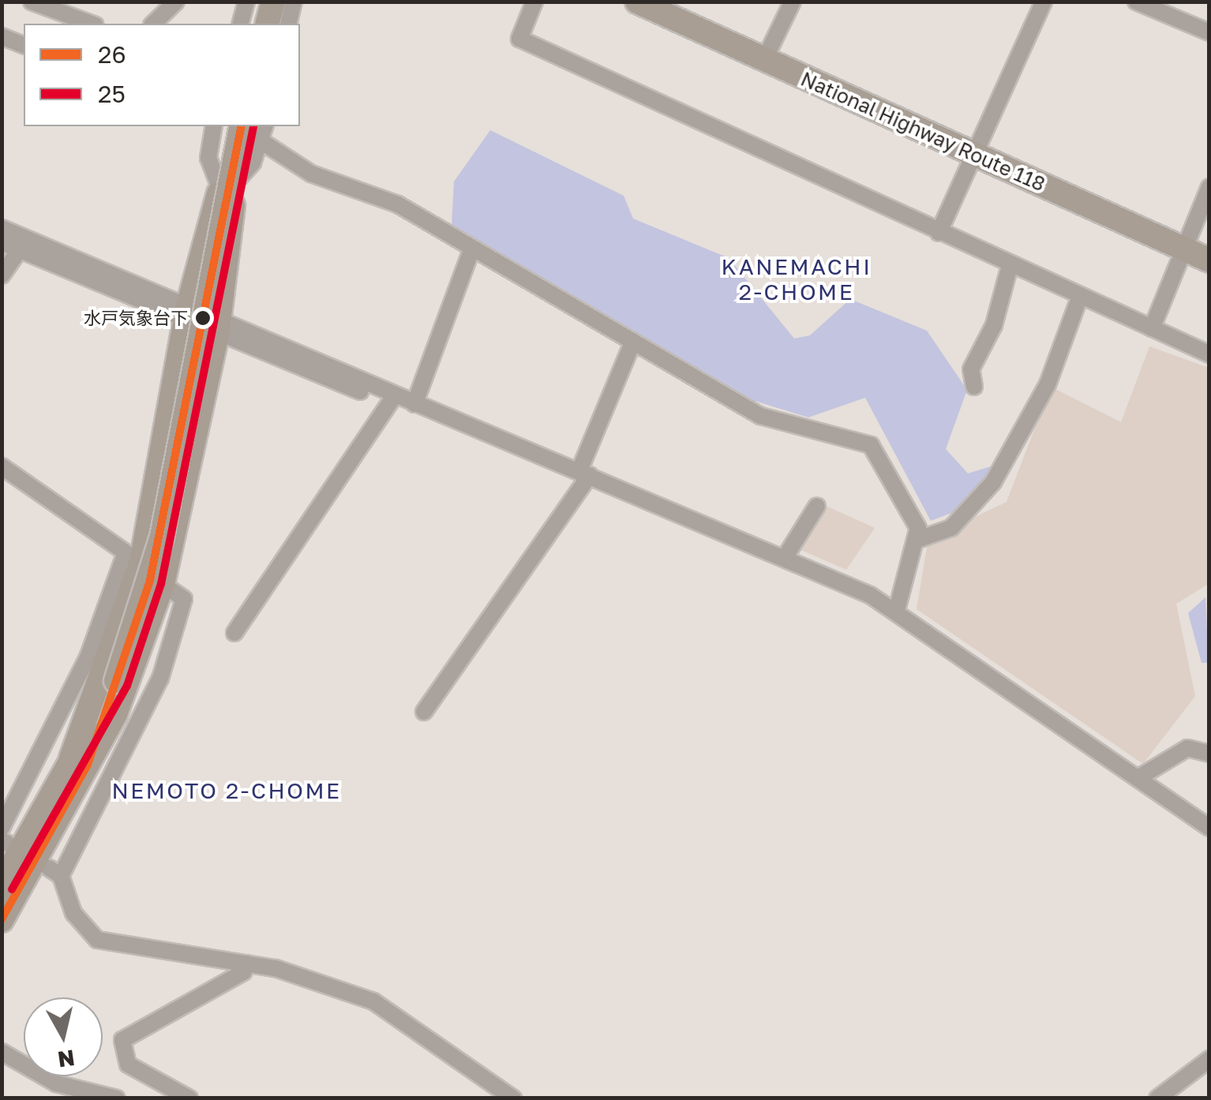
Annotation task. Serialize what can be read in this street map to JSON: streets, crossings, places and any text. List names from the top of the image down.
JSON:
{
  "streets": {
    "highway": ["National Highway Route 118"]
  },
  "districts": ["KANEMACHI 2-CHOME", "NEMOTO 2-CHOME"],
  "places": ["水戸気象台下"],
  "lines": ["transit line 26", "transit line 25"],
  "legend": ["26", "25"],
  "north": "bottom"
}
